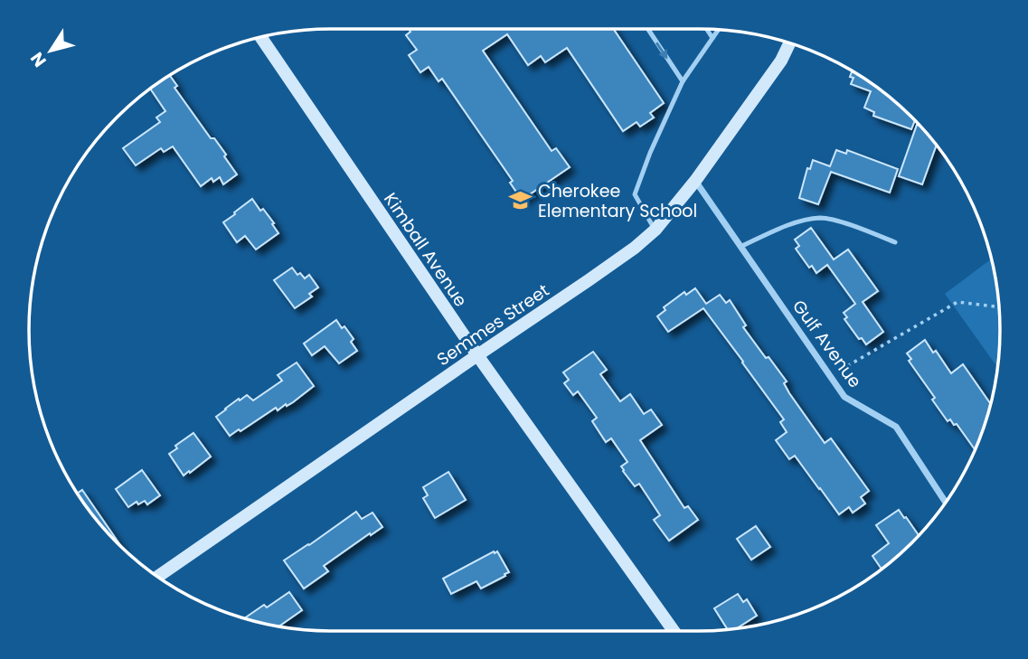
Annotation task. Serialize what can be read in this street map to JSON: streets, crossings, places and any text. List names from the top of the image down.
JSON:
{
  "streets": {
    "main road": ["Kimball Avenue", "Semmes Street"],
    "street": ["Gulf Avenue"]
  },
  "crossings": [
    ["Kimball Avenue", "Semmes Street"],
    ["Semmes Street", "Gulf Avenue"]
  ],
  "places": {
    "school or university": ["Cherokee Elementary School"]
  },
  "north": "bottom left"
}
